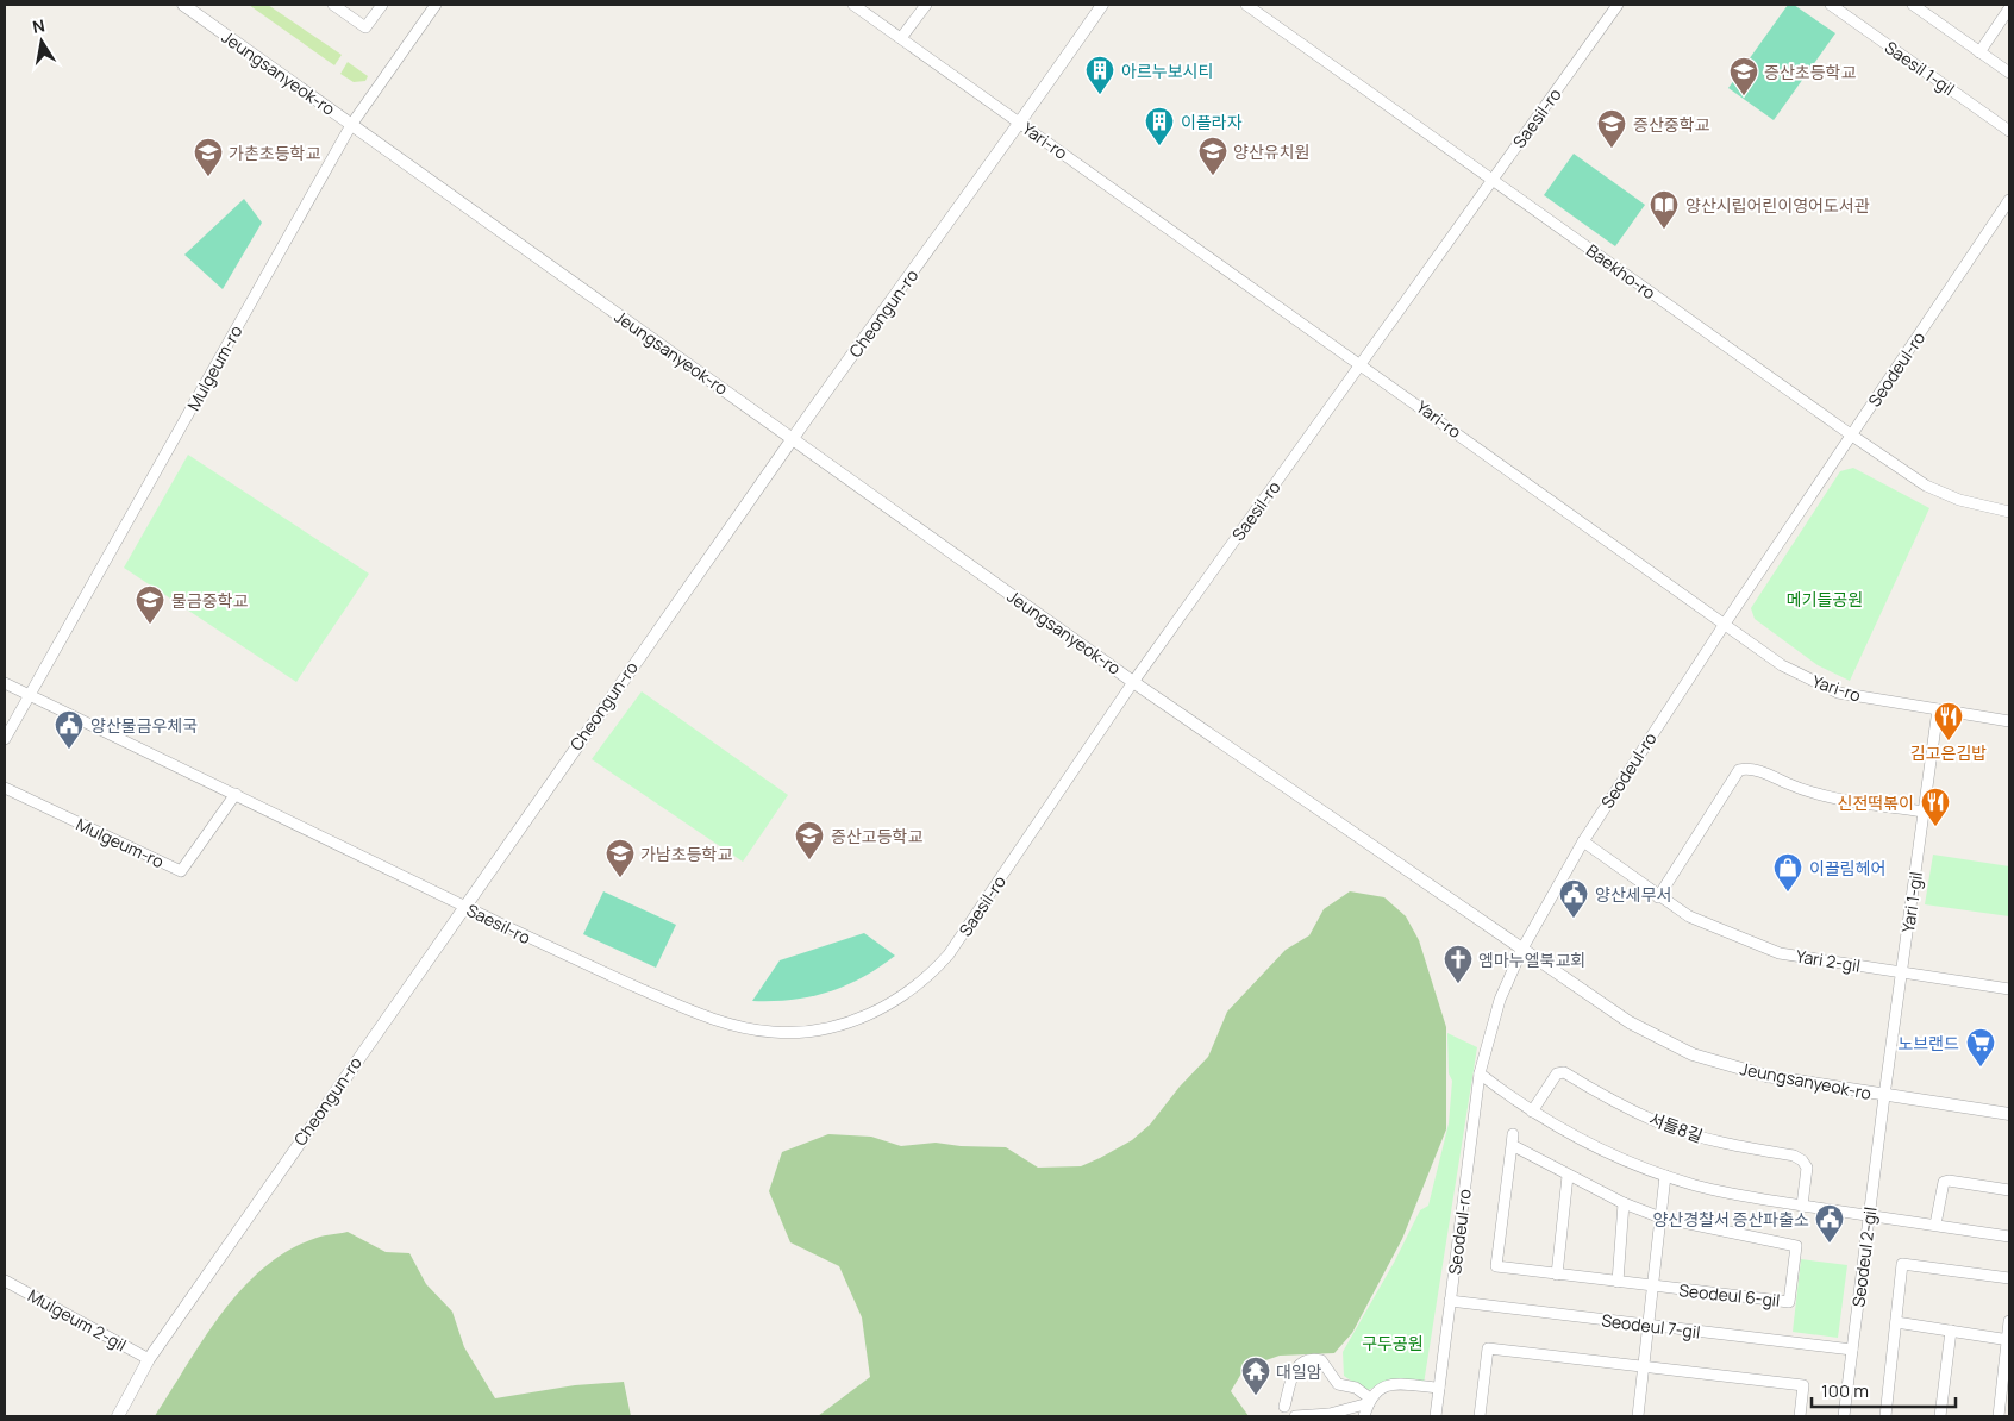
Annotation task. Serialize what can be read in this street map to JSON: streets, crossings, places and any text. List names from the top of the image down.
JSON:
{
  "streets": {
    "street": [
      "Saesil 1-gil",
      "Jeungsanyeok-ro",
      "Saesil-ro",
      "Yari-ro",
      "Baekho-ro",
      "Cheongun-ro",
      "Mulgeum-ro",
      "Seodeul-ro",
      "Yari 1-gil",
      "Yari 2-gil",
      "서들8길",
      "Seodeul 2-gil",
      "Seodeul 6-gil",
      "Mulgeum 2-gil",
      "Seodeul 7-gil"
    ]
  },
  "crossings": [
    ["Jeungsanyeok-ro", "Saesil-ro"],
    ["Jeungsanyeok-ro", "Cheongun-ro"],
    ["Jeungsanyeok-ro", "Mulgeum-ro"],
    ["Jeungsanyeok-ro", "Seodeul-ro"],
    ["Jeungsanyeok-ro", "Yari 1-gil"],
    ["Jeungsanyeok-ro", "Seodeul 2-gil"],
    ["Saesil-ro", "Yari-ro"],
    ["Saesil-ro", "Baekho-ro"],
    ["Saesil-ro", "Cheongun-ro"],
    ["Saesil-ro", "Mulgeum-ro"],
    ["Yari-ro", "Cheongun-ro"],
    ["Yari-ro", "Seodeul-ro"],
    ["Yari-ro", "Yari 1-gil"],
    ["Baekho-ro", "Seodeul-ro"],
    ["Cheongun-ro", "Mulgeum 2-gil"],
    ["Seodeul-ro", "Yari 2-gil"],
    ["Seodeul-ro", "Seodeul 7-gil"],
    ["Yari 1-gil", "Yari 2-gil"],
    ["Yari 1-gil", "Seodeul 2-gil"],
    ["Seodeul 2-gil", "Seodeul 7-gil"]
  ],
  "parks": ["메기들공원", "구두공원"],
  "places": {
    "building": ["아르누보시티", "이플라자"],
    "school or university": [
      "증산초등학교",
      "증산중학교",
      "양산유치원",
      "가촌초등학교",
      "물금중학교",
      "증산고등학교",
      "가남초등학교"
    ],
    "library": ["양산시립어린이영어도서관"],
    "restaurant": ["김고은김밥", "신전떡볶이"],
    "public building": ["양산물금우체국", "양산세무서", "양산경찰서 증산파출소"],
    "shop": ["이끌림헤어"],
    "church": ["엠마누엘북교회"],
    "supermarket": ["노브랜드"],
    "temple": ["대일암"]
  },
  "scale_bar": "100 m",
  "north": "top"
}
